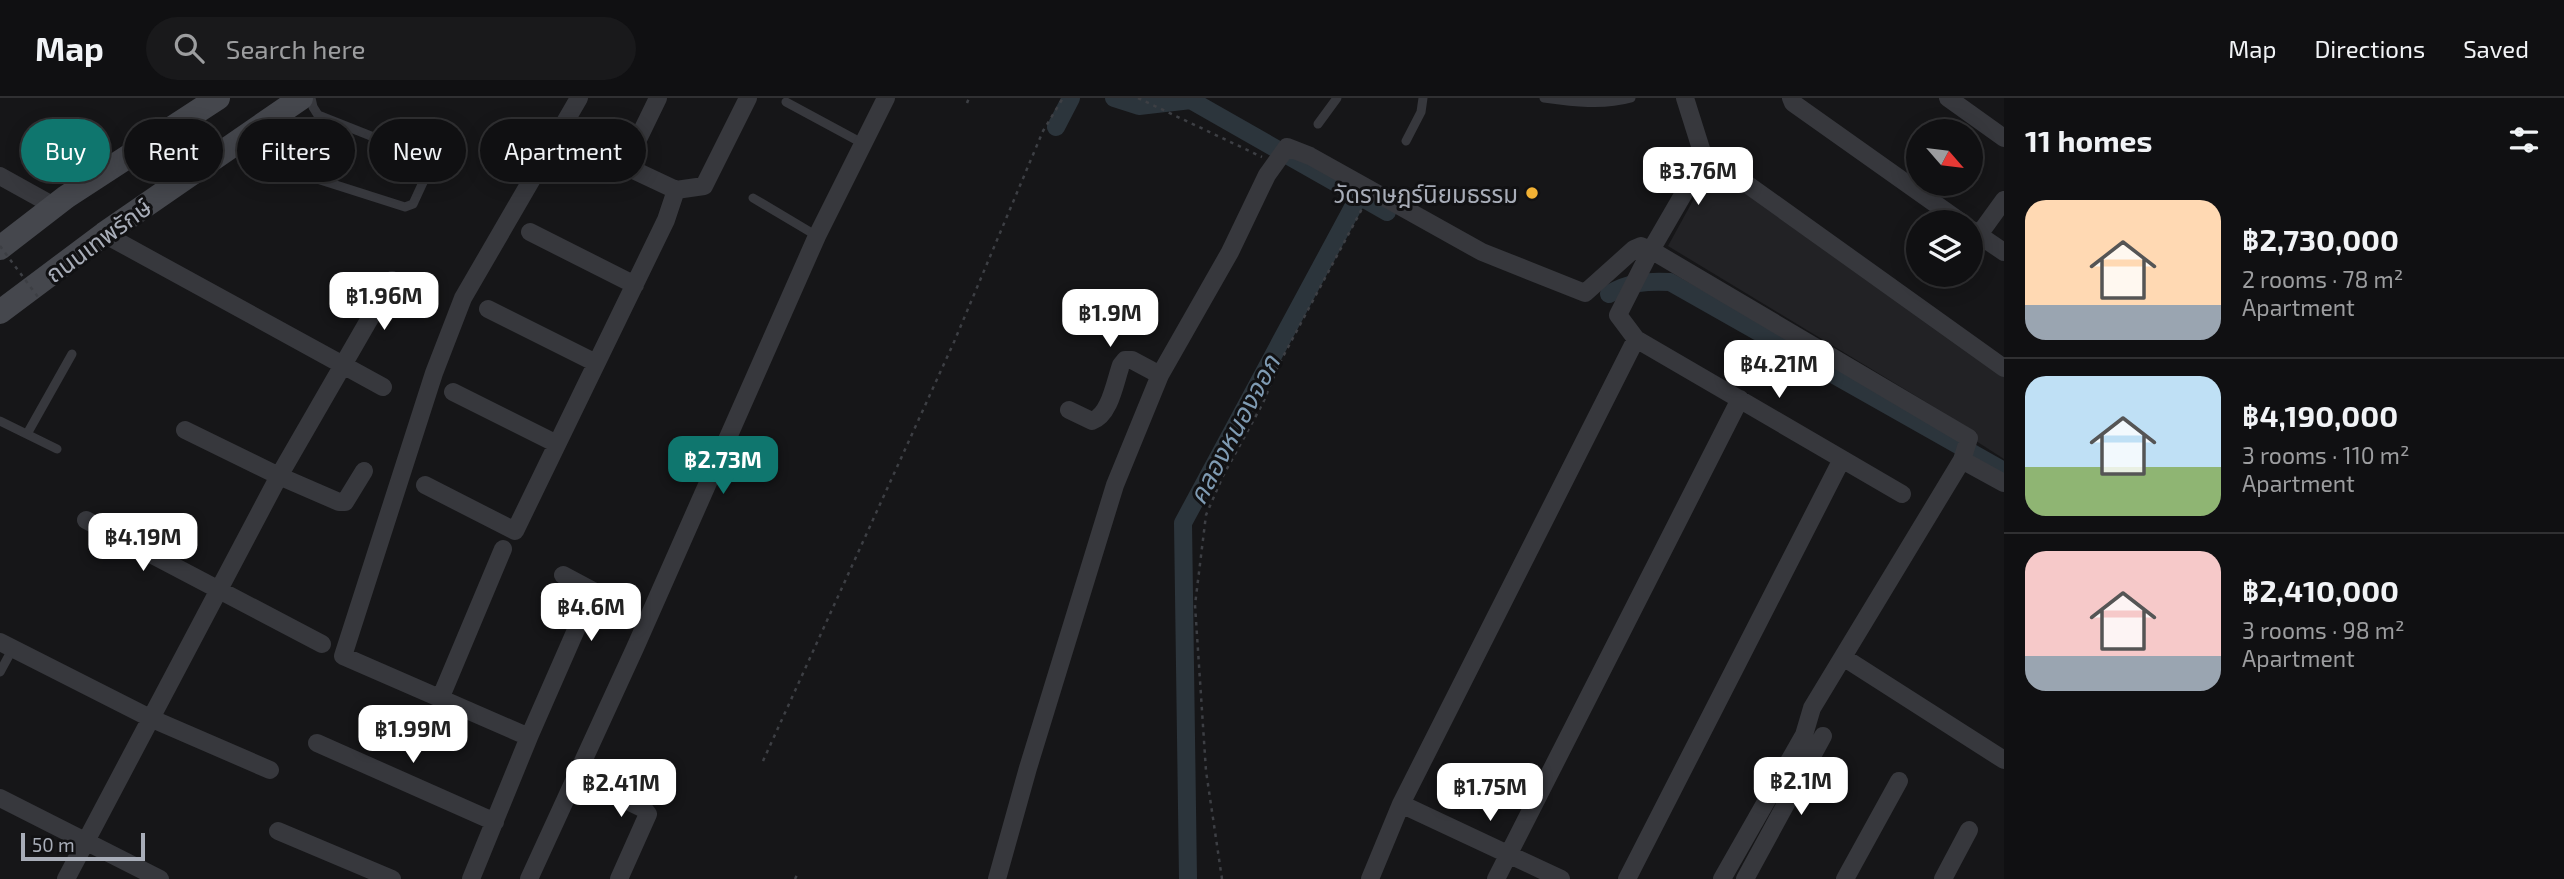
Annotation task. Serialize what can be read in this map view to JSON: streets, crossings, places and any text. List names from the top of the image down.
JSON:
{
  "streets": {
    "main road": ["ถนนเทพรักษ์"]
  },
  "water": ["คลองหนองจอก"],
  "places": ["วัดราษฎร์นิยมธรรม"],
  "scale_bar": "50 m",
  "north": "bottom right",
  "page": {
    "header": "Map",
    "search": "Search here",
    "nav": ["Map", "Directions", "Saved"],
    "heading": "11 homes",
    "chip": [
      "Buy",
      "Rent",
      "Filters",
      "New",
      "Apartment"
    ],
    "price": [
      "฿3.76M",
      "฿1.96M",
      "฿1.9M",
      "฿4.21M",
      "฿2.73M",
      "฿4.19M",
      "฿4.6M",
      "฿1.99M",
      "฿2.1M",
      "฿2.41M",
      "฿1.75M"
    ],
    "list": [
      {
        "name": "฿2,730,000",
        "note": "2 rooms · 78 m² · Apartment"
      },
      {
        "name": "฿4,190,000",
        "note": "3 rooms · 110 m² · Apartment"
      },
      {
        "name": "฿2,410,000",
        "note": "3 rooms · 98 m² · Apartment"
      }
    ],
    "scale": "50 m"
  }
}
